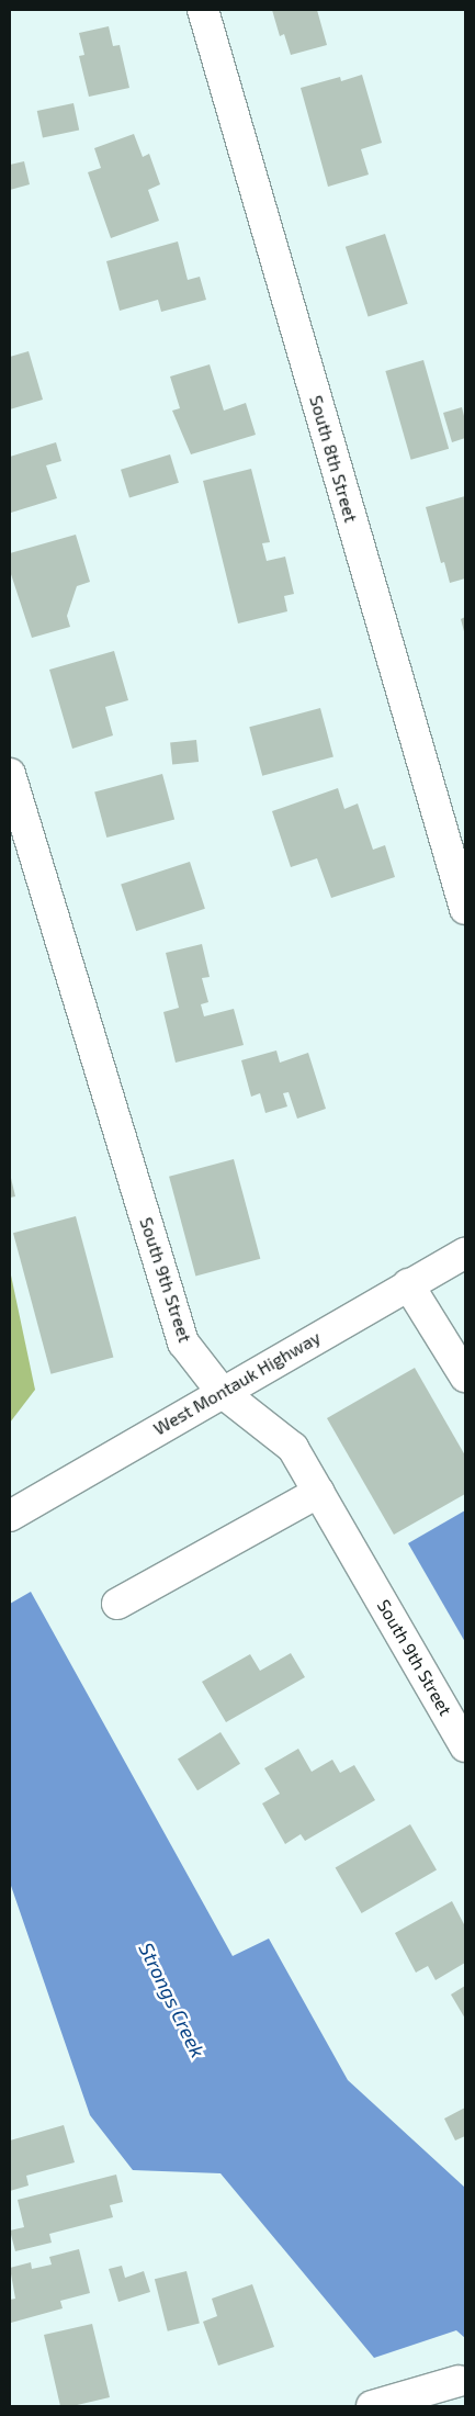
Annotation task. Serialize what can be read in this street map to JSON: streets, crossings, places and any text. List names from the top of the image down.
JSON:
{
  "streets": {
    "street": ["South 8th Street", "South 9th Street", "West Montauk Highway"]
  },
  "crossings": [
    ["South 9th Street", "West Montauk Highway"]
  ],
  "water": ["Strongs Creek"]
}
